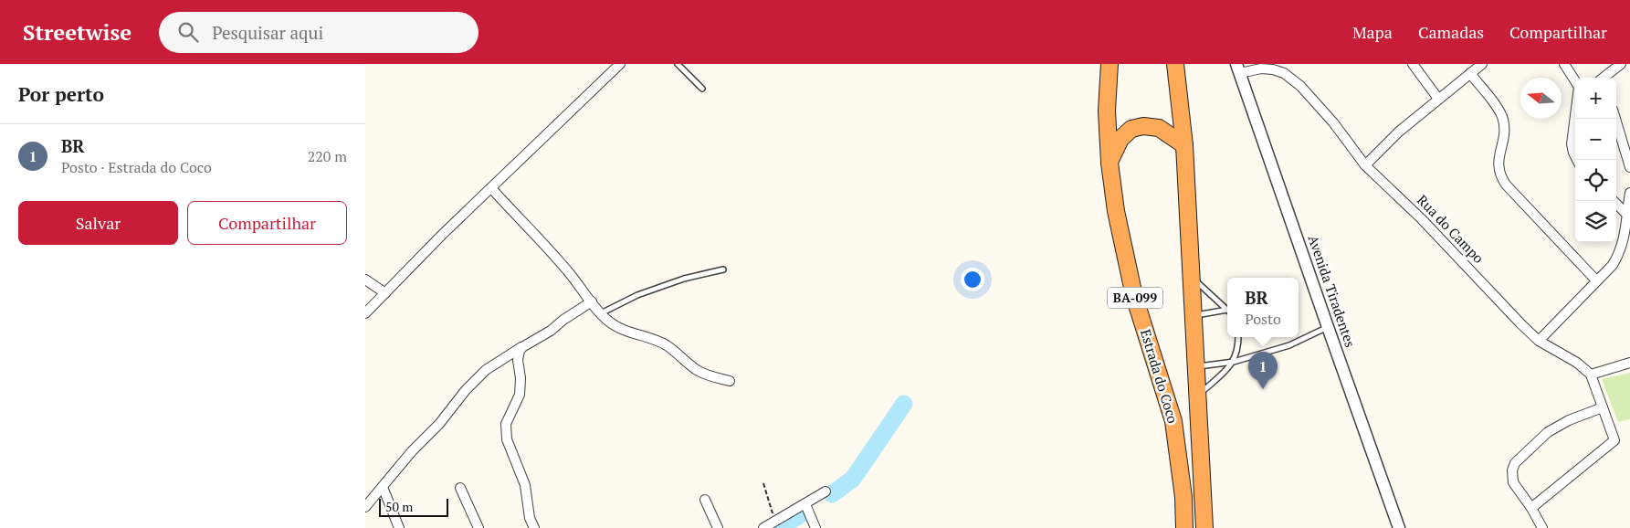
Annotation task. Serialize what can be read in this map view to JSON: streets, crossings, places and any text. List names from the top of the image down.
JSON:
{
  "streets": {
    "highway": ["BA-099", "Estrada do Coco"],
    "street": ["Rua do Campo", "Avenida Tiradentes"]
  },
  "crossings": [
    ["Rua do Campo", "Avenida Tiradentes"]
  ],
  "scale_bar": "50 m",
  "north": "left",
  "page": {
    "header": "Streetwise",
    "search": "Pesquisar aqui",
    "nav": ["Mapa", "Camadas", "Compartilhar"],
    "heading": "Por perto",
    "map_buttons": ["+", "−"],
    "list": [
      {
        "mark": "1",
        "name": "BR",
        "note": "Posto · Estrada do Coco",
        "value": "220 m"
      }
    ],
    "buttons": ["Salvar", "Compartilhar"],
    "popup": ["BR", "Posto"],
    "pins": "1",
    "scale": "50 m"
  }
}
